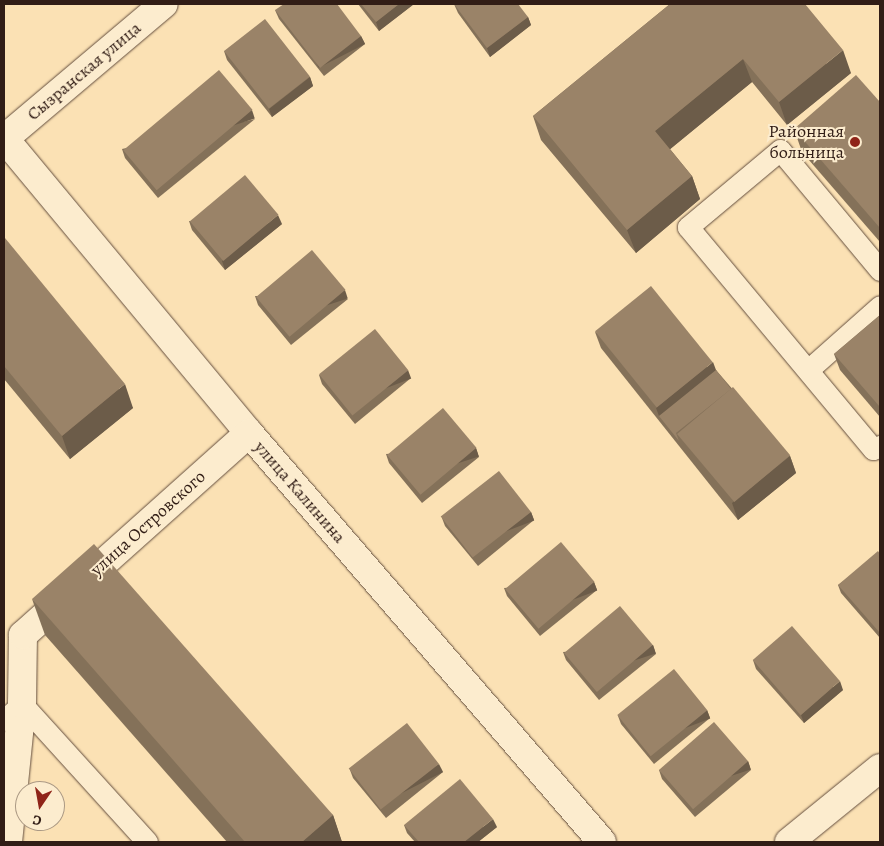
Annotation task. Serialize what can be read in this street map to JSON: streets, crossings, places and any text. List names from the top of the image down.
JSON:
{
  "streets": {
    "street": ["Сызранская улица", "улица Калинина", "улица Островского"]
  },
  "crossings": [
    ["Сызранская улица", "улица Калинина"],
    ["улица Калинина", "улица Островского"]
  ],
  "places": ["Районная больница"],
  "north": "bottom"
}
